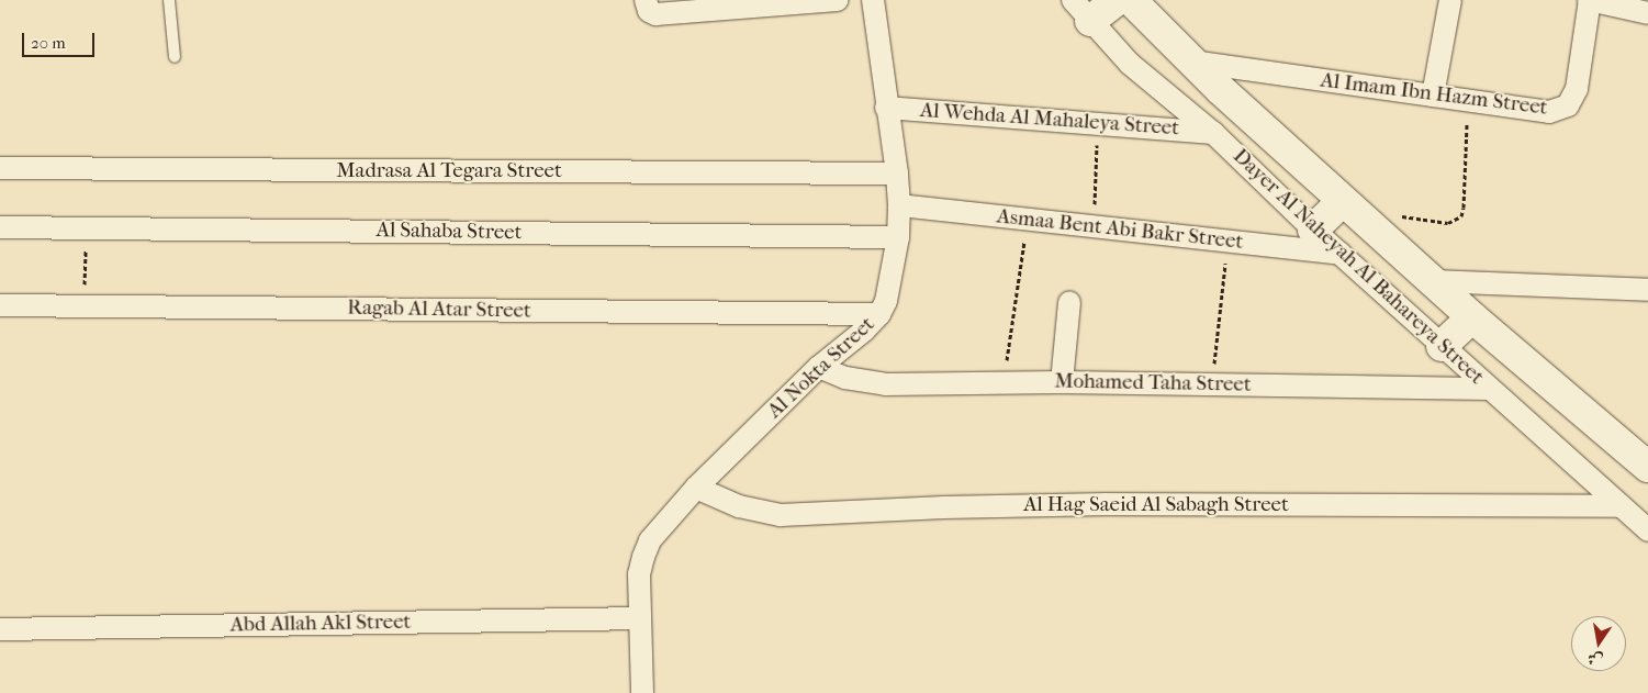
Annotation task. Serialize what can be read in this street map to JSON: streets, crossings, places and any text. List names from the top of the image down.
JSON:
{
  "streets": {
    "street": [
      "Al Imam Ibn Hazm Street",
      "Al Wehda Al Mahaleya Street",
      "Madrasa Al Tegara Street",
      "Asmaa Bent Abi Bakr Street",
      "Al Sahaba Street",
      "Dayer Al Naheyah Al Bahareya Street",
      "Ragab Al Atar Street",
      "Al Nokta Street",
      "Mohamed Taha Street",
      "Al Hag Saeid Al Sabagh Street",
      "Abd Allah Akl Street"
    ]
  },
  "crossings": [
    ["Al Imam Ibn Hazm Street", "Dayer Al Naheyah Al Bahareya Street"],
    ["Al Wehda Al Mahaleya Street", "Dayer Al Naheyah Al Bahareya Street"],
    ["Al Wehda Al Mahaleya Street", "Al Nokta Street"],
    ["Madrasa Al Tegara Street", "Al Nokta Street"],
    ["Asmaa Bent Abi Bakr Street", "Dayer Al Naheyah Al Bahareya Street"],
    ["Asmaa Bent Abi Bakr Street", "Al Nokta Street"],
    ["Al Sahaba Street", "Al Nokta Street"],
    ["Dayer Al Naheyah Al Bahareya Street", "Mohamed Taha Street"],
    ["Dayer Al Naheyah Al Bahareya Street", "Al Hag Saeid Al Sabagh Street"],
    ["Ragab Al Atar Street", "Al Nokta Street"],
    ["Al Nokta Street", "Mohamed Taha Street"],
    ["Al Nokta Street", "Al Hag Saeid Al Sabagh Street"],
    ["Al Nokta Street", "Abd Allah Akl Street"]
  ],
  "scale_bar": "20 m",
  "north": "bottom"
}
